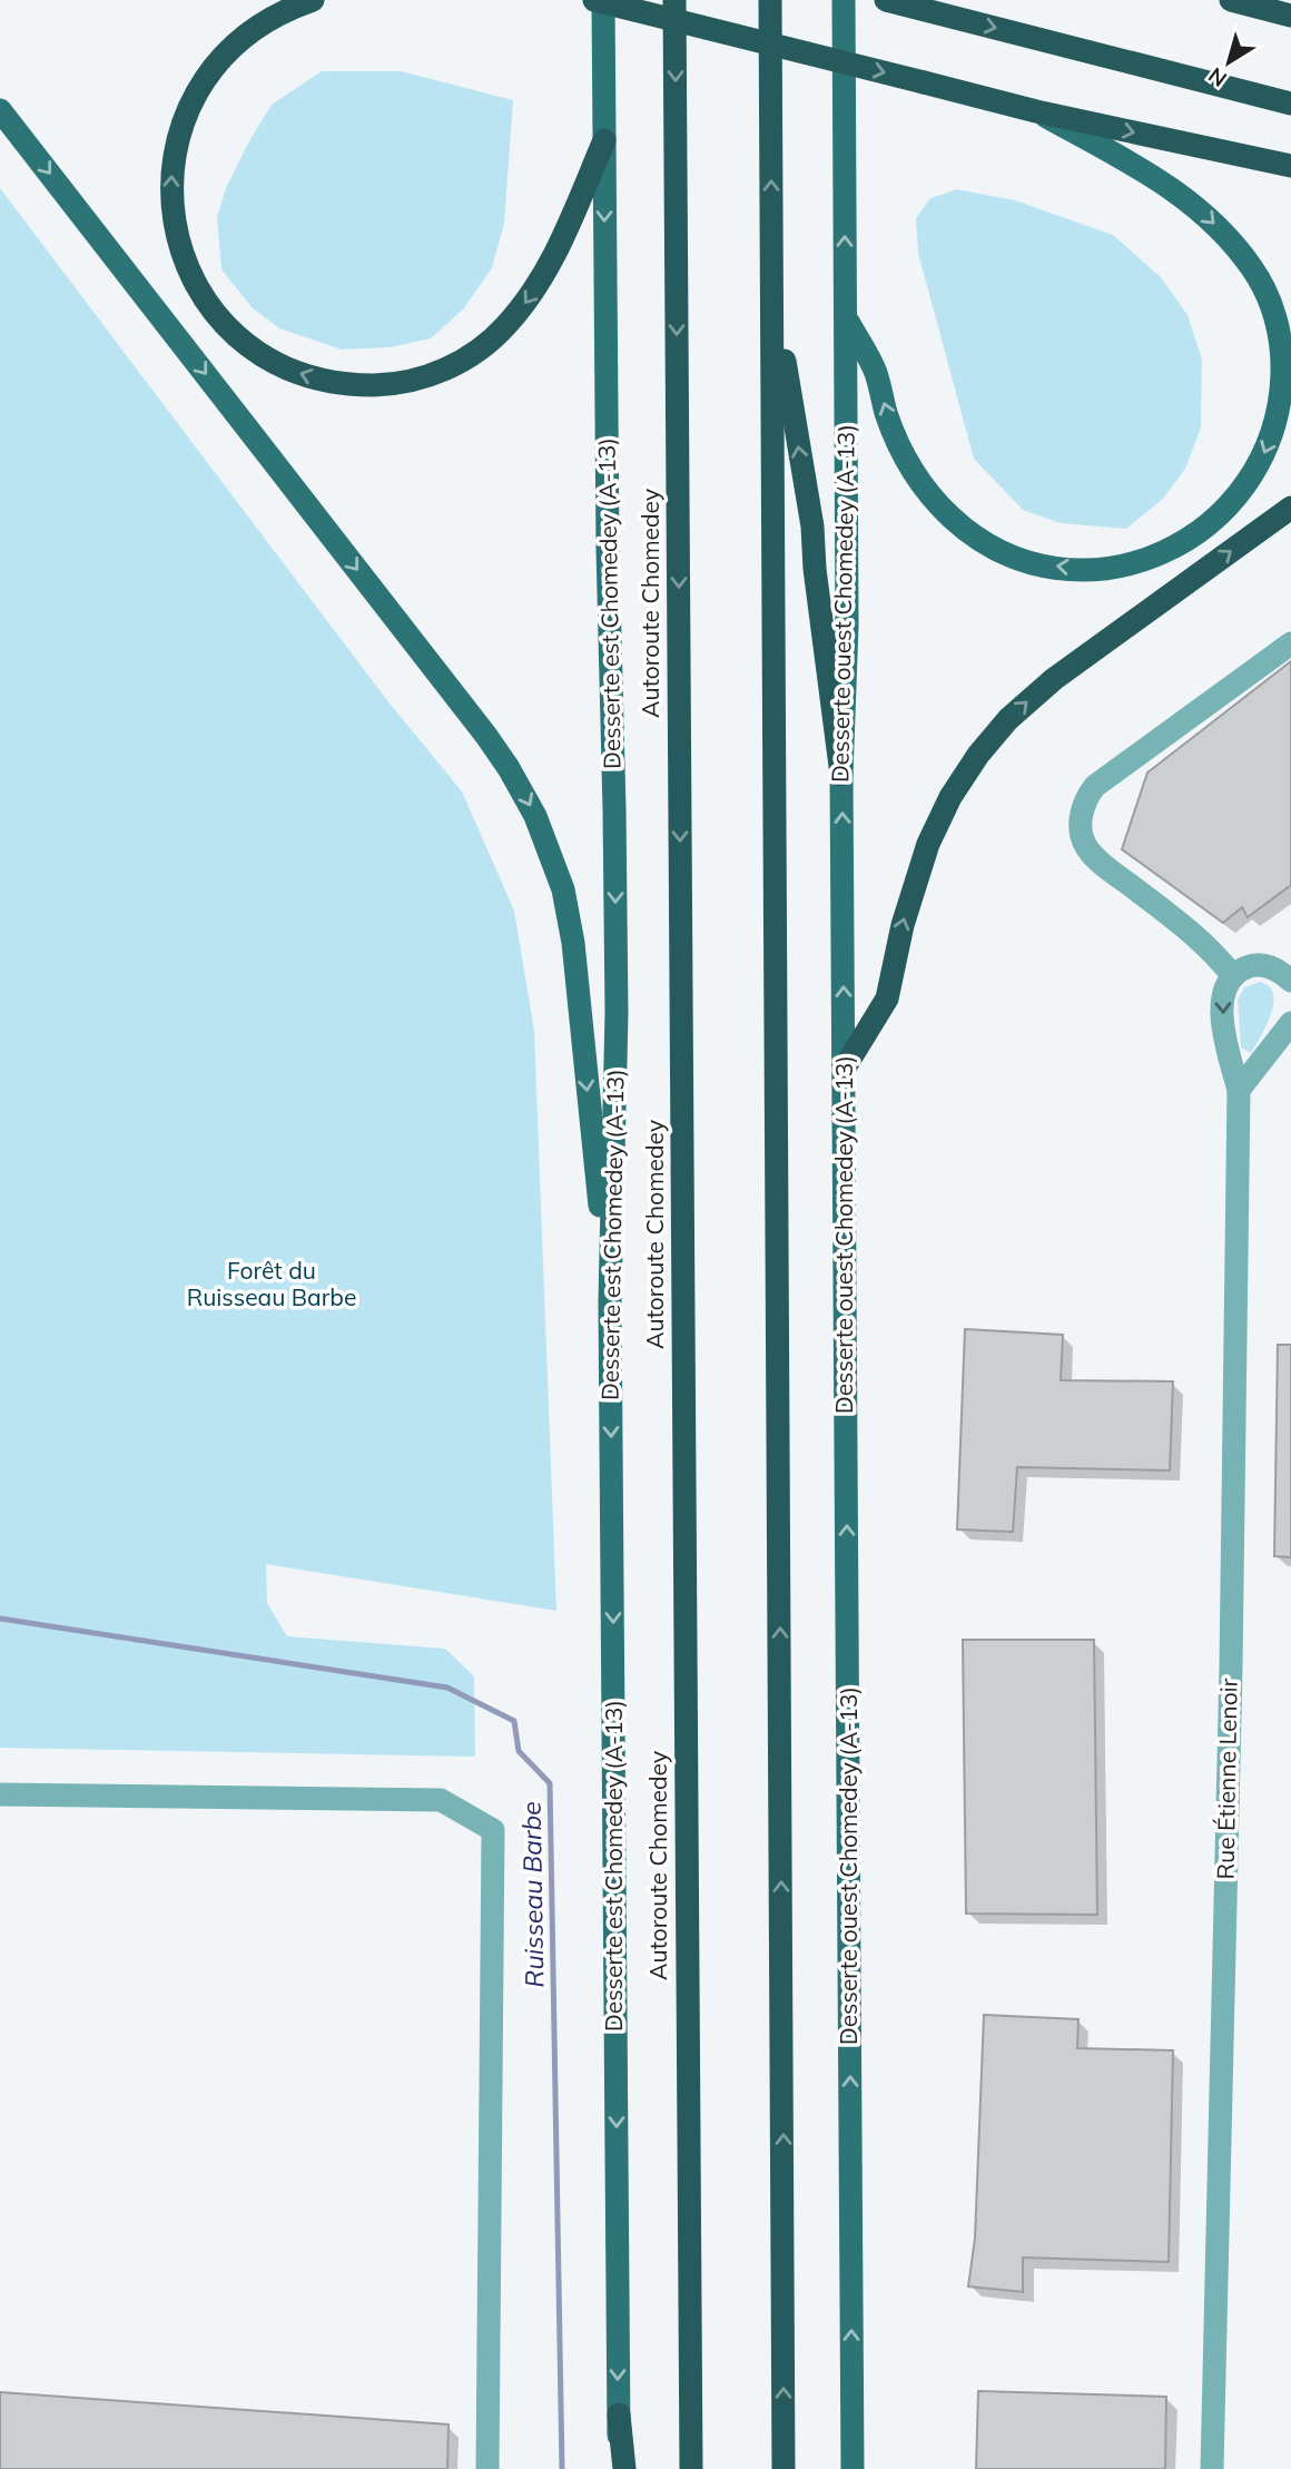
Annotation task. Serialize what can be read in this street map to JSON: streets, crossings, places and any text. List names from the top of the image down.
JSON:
{
  "streets": {
    "highway": ["Autoroute Chomedey"],
    "main road": ["Desserte est Chomedey (A-13)", "Desserte ouest Chomedey (A-13)"],
    "street": ["Rue Étienne Lenoir"]
  },
  "one_way": ["Desserte est Chomedey (A-13)", "Desserte ouest Chomedey (A-13)"],
  "water": ["Ruisseau Barbe"],
  "parks": ["Forêt du Ruisseau Barbe"],
  "north": "bottom left"
}
